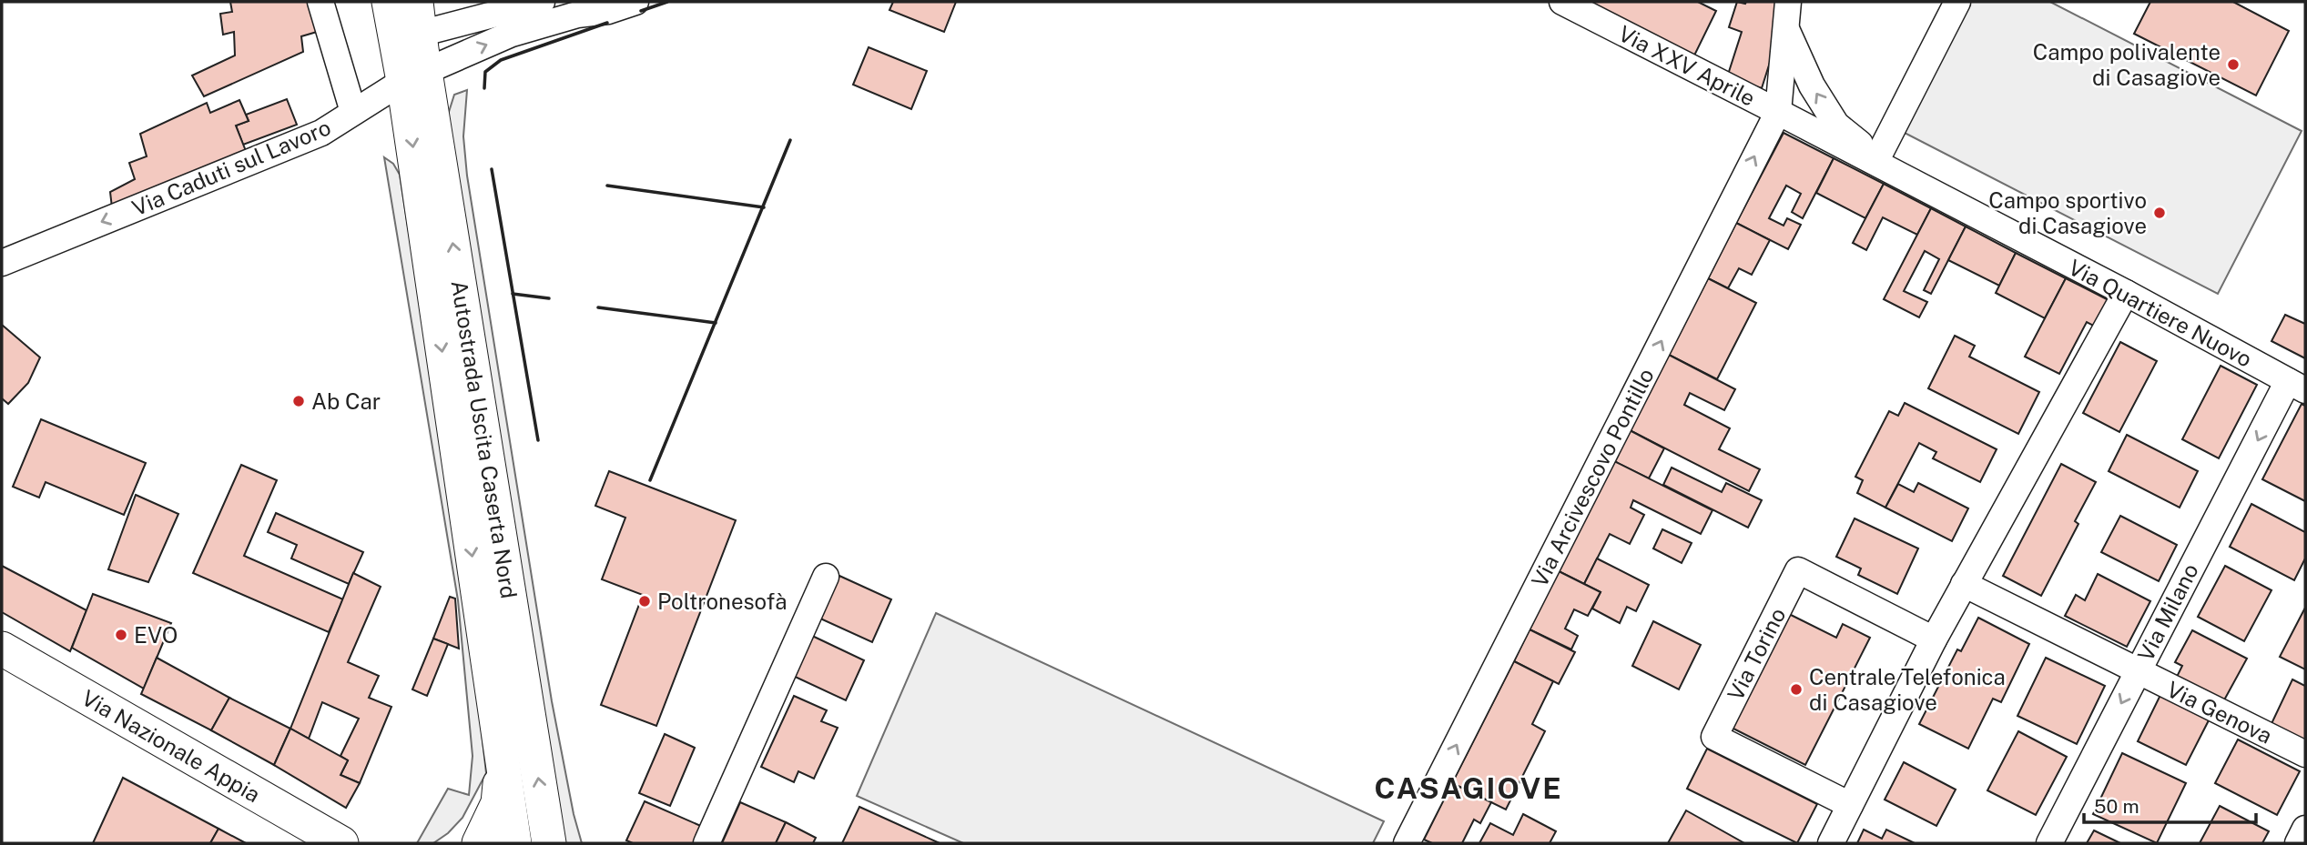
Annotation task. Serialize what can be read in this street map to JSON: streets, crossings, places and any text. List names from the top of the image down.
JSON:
{
  "streets": {
    "main road": ["Autostrada Uscita Caserta Nord", "Via Nazionale Appia"],
    "street": [
      "Via XXV Aprile",
      "Via Caduti sul Lavoro",
      "Via Quartiere Nuovo",
      "Via Arcivescovo Pontillo",
      "Via Milano",
      "Via Torino",
      "Via Genova"
    ]
  },
  "crossings": [
    ["Via XXV Aprile", "Via Quartiere Nuovo"],
    ["Via XXV Aprile", "Via Arcivescovo Pontillo"],
    ["Via Caduti sul Lavoro", "Autostrada Uscita Caserta Nord"],
    ["Via Quartiere Nuovo", "Via Arcivescovo Pontillo"],
    ["Via Quartiere Nuovo", "Via Milano"],
    ["Via Milano", "Via Genova"]
  ],
  "one_way": ["Via Arcivescovo Pontillo"],
  "districts": ["CASAGIOVE"],
  "places": [
    "Campo polivalente di Casagiove",
    "Campo sportivo di Casagiove",
    "Ab Car",
    "Poltronesofà",
    "EVO",
    "Centrale Telefonica di Casagiove"
  ],
  "scale_bar": "50 m"
}
